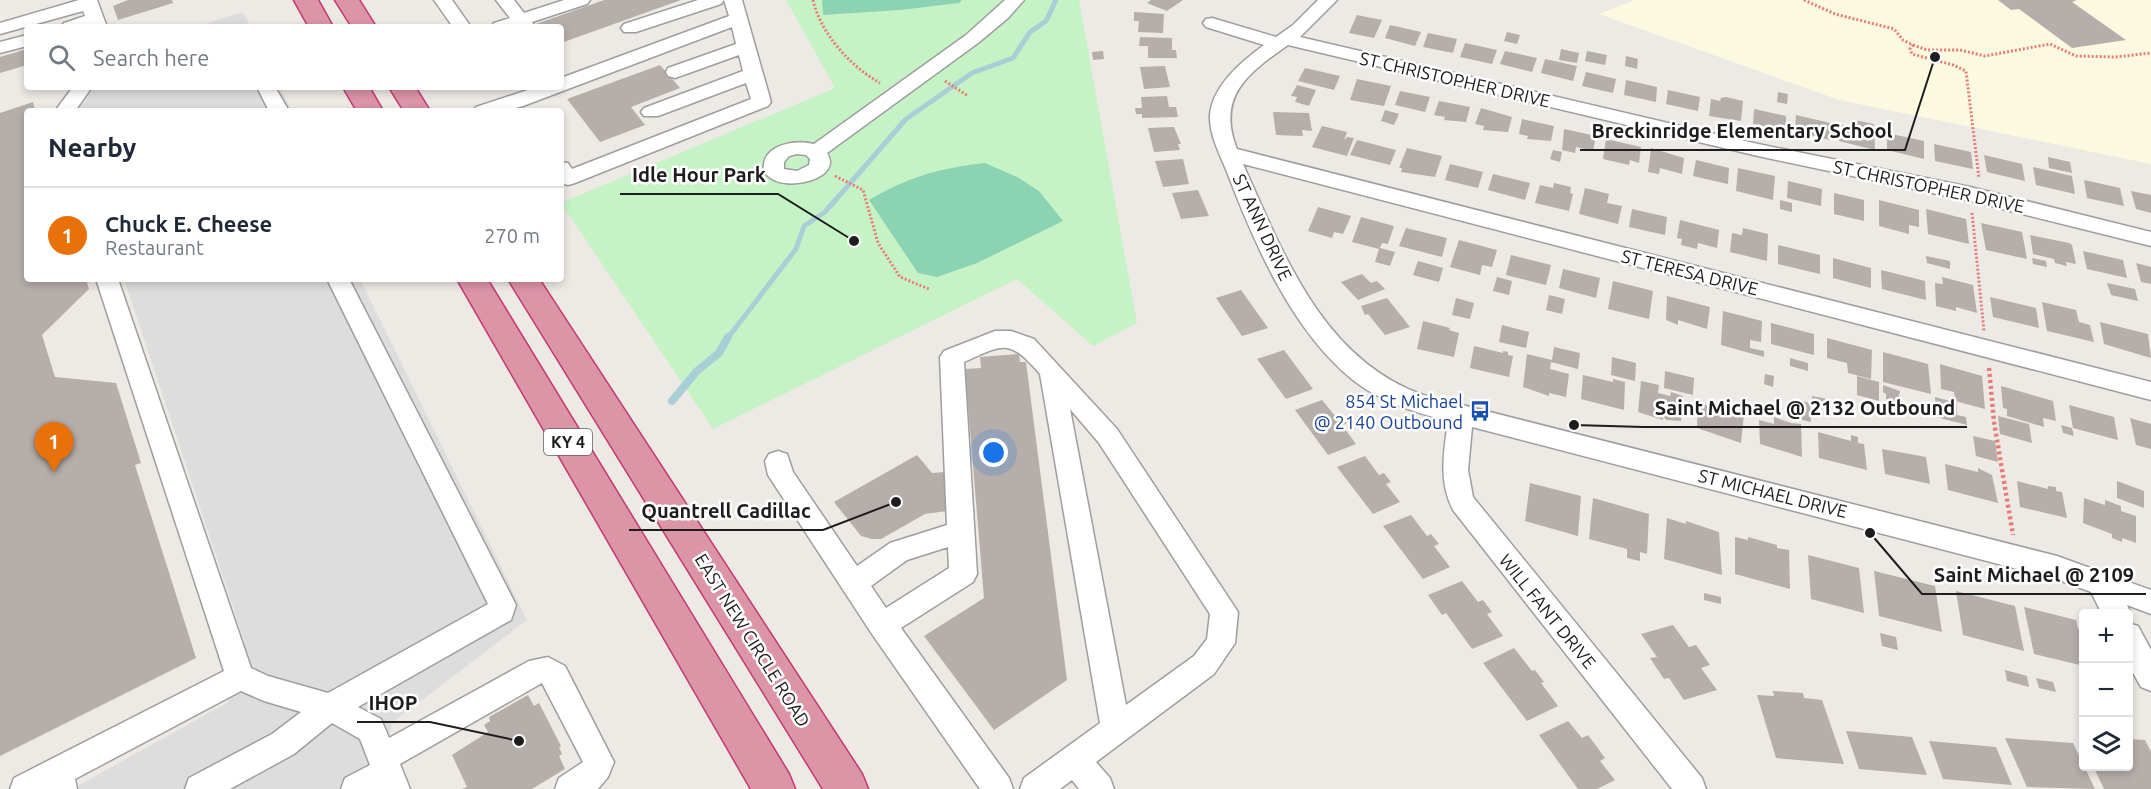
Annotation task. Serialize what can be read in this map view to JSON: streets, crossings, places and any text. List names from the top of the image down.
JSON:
{
  "streets": {
    "highway": ["KY 4", "EAST NEW CIRCLE ROAD"],
    "street": [
      "ST CHRISTOPHER DRIVE",
      "ST ANN DRIVE",
      "ST TERESA DRIVE",
      "ST MICHAEL DRIVE",
      "WILL FANT DRIVE"
    ]
  },
  "crossings": [
    ["ST CHRISTOPHER DRIVE", "ST ANN DRIVE"],
    ["ST ANN DRIVE", "ST TERESA DRIVE"],
    ["ST ANN DRIVE", "ST MICHAEL DRIVE"],
    ["ST ANN DRIVE", "WILL FANT DRIVE"],
    ["ST MICHAEL DRIVE", "WILL FANT DRIVE"]
  ],
  "places": {
    "other": [
      "Breckinridge Elementary School",
      "Idle Hour Park",
      "Saint Michael @ 2132 Outbound",
      "Quantrell Cadillac",
      "Saint Michael @ 2109",
      "IHOP"
    ],
    "bus stop": ["854 St Michael @ 2140 Outbound"]
  },
  "page": {
    "search": "Search here",
    "heading": "Nearby",
    "list": [
      {
        "mark": "1",
        "name": "Chuck E. Cheese",
        "note": "Restaurant",
        "value": "270 m"
      }
    ],
    "pins": "1",
    "map_buttons": ["+", "−"]
  }
}
